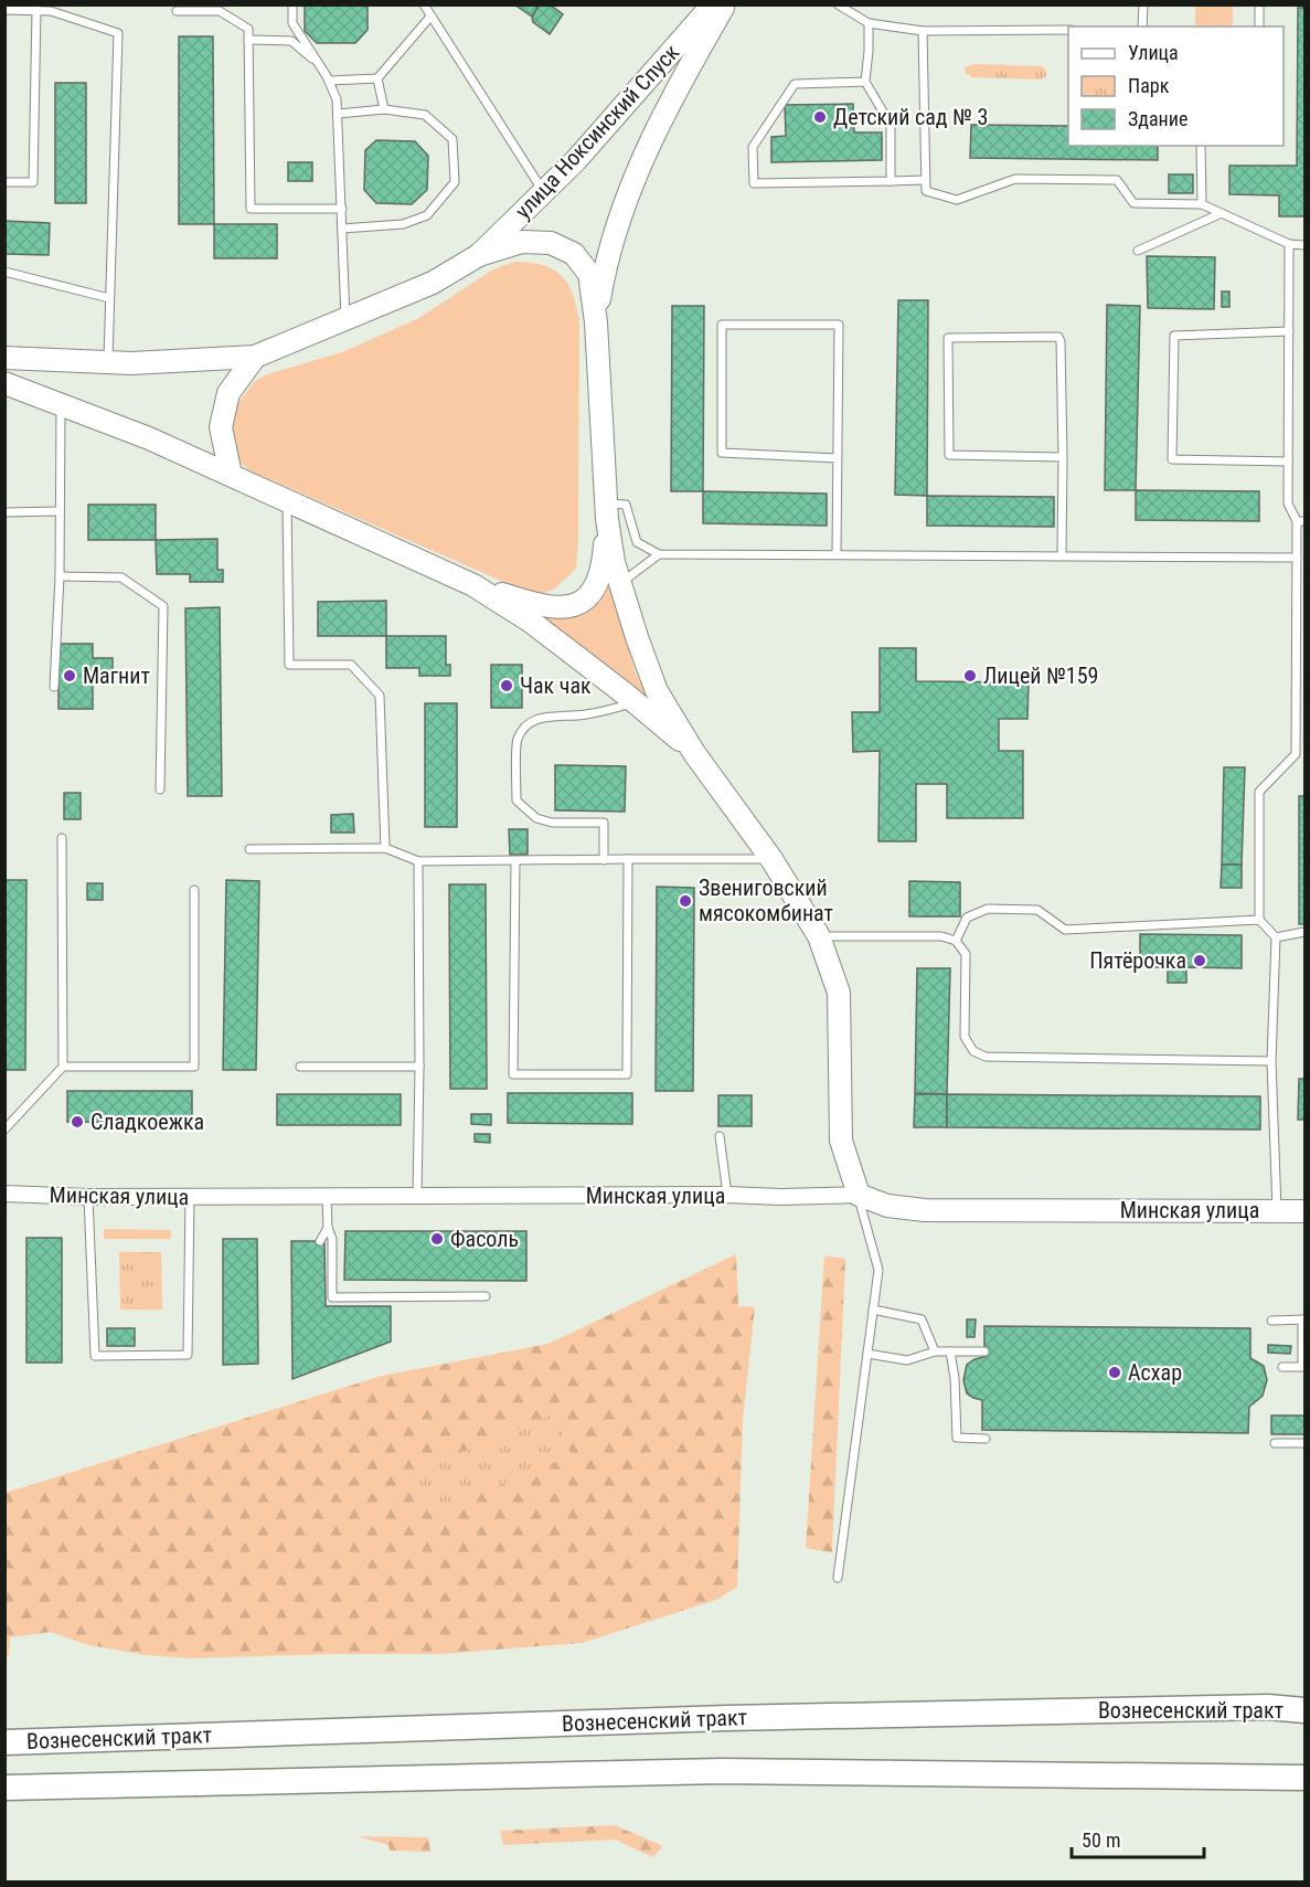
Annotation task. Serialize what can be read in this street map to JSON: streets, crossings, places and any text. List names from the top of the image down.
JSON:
{
  "streets": {
    "main road": ["Вознесенский тракт"],
    "street": ["улица Ноксинский Спуск", "Минская улица"]
  },
  "crossings": [
    ["улица Ноксинский Спуск", "Минская улица"]
  ],
  "places": [
    "Детский сад № 3",
    "Магнит",
    "Лицей №159",
    "Чак чак",
    "Звениговский мясокомбинат",
    "Пятёрочка",
    "Сладкоежка",
    "Фасоль",
    "Асхар"
  ],
  "legend": ["Улица", "Парк", "Здание"],
  "scale_bar": "50 m"
}
